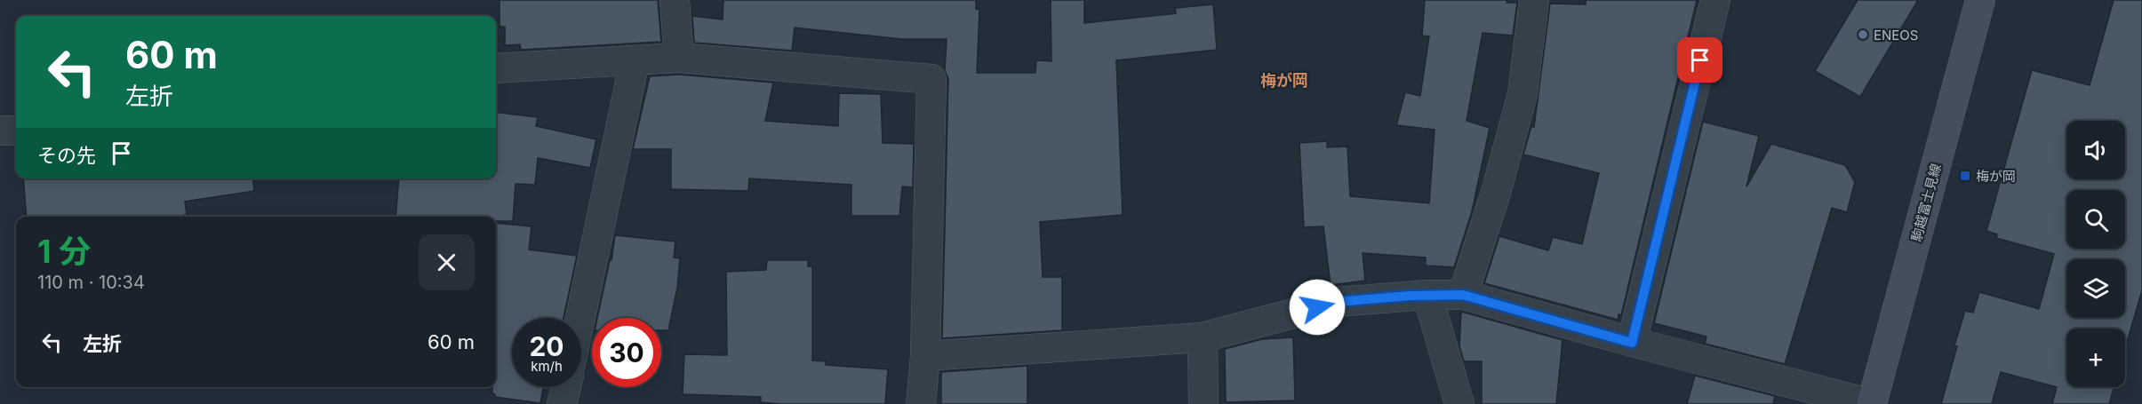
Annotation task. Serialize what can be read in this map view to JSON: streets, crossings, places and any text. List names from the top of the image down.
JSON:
{
  "streets": {
    "main road": ["駒越富士見線"]
  },
  "districts": ["梅が岡"],
  "places": {
    "other": ["ENEOS"],
    "transit": ["梅が岡"]
  },
  "page": {
    "turn": ["60 m", "左折"],
    "map_buttons": "+",
    "then": "その先",
    "heading": ["1 分", "110 m · 10:34"],
    "list": [
      {
        "name": "左折",
        "value": "60 m"
      }
    ],
    "speed": "20 km/h",
    "limit": "30"
  }
}
